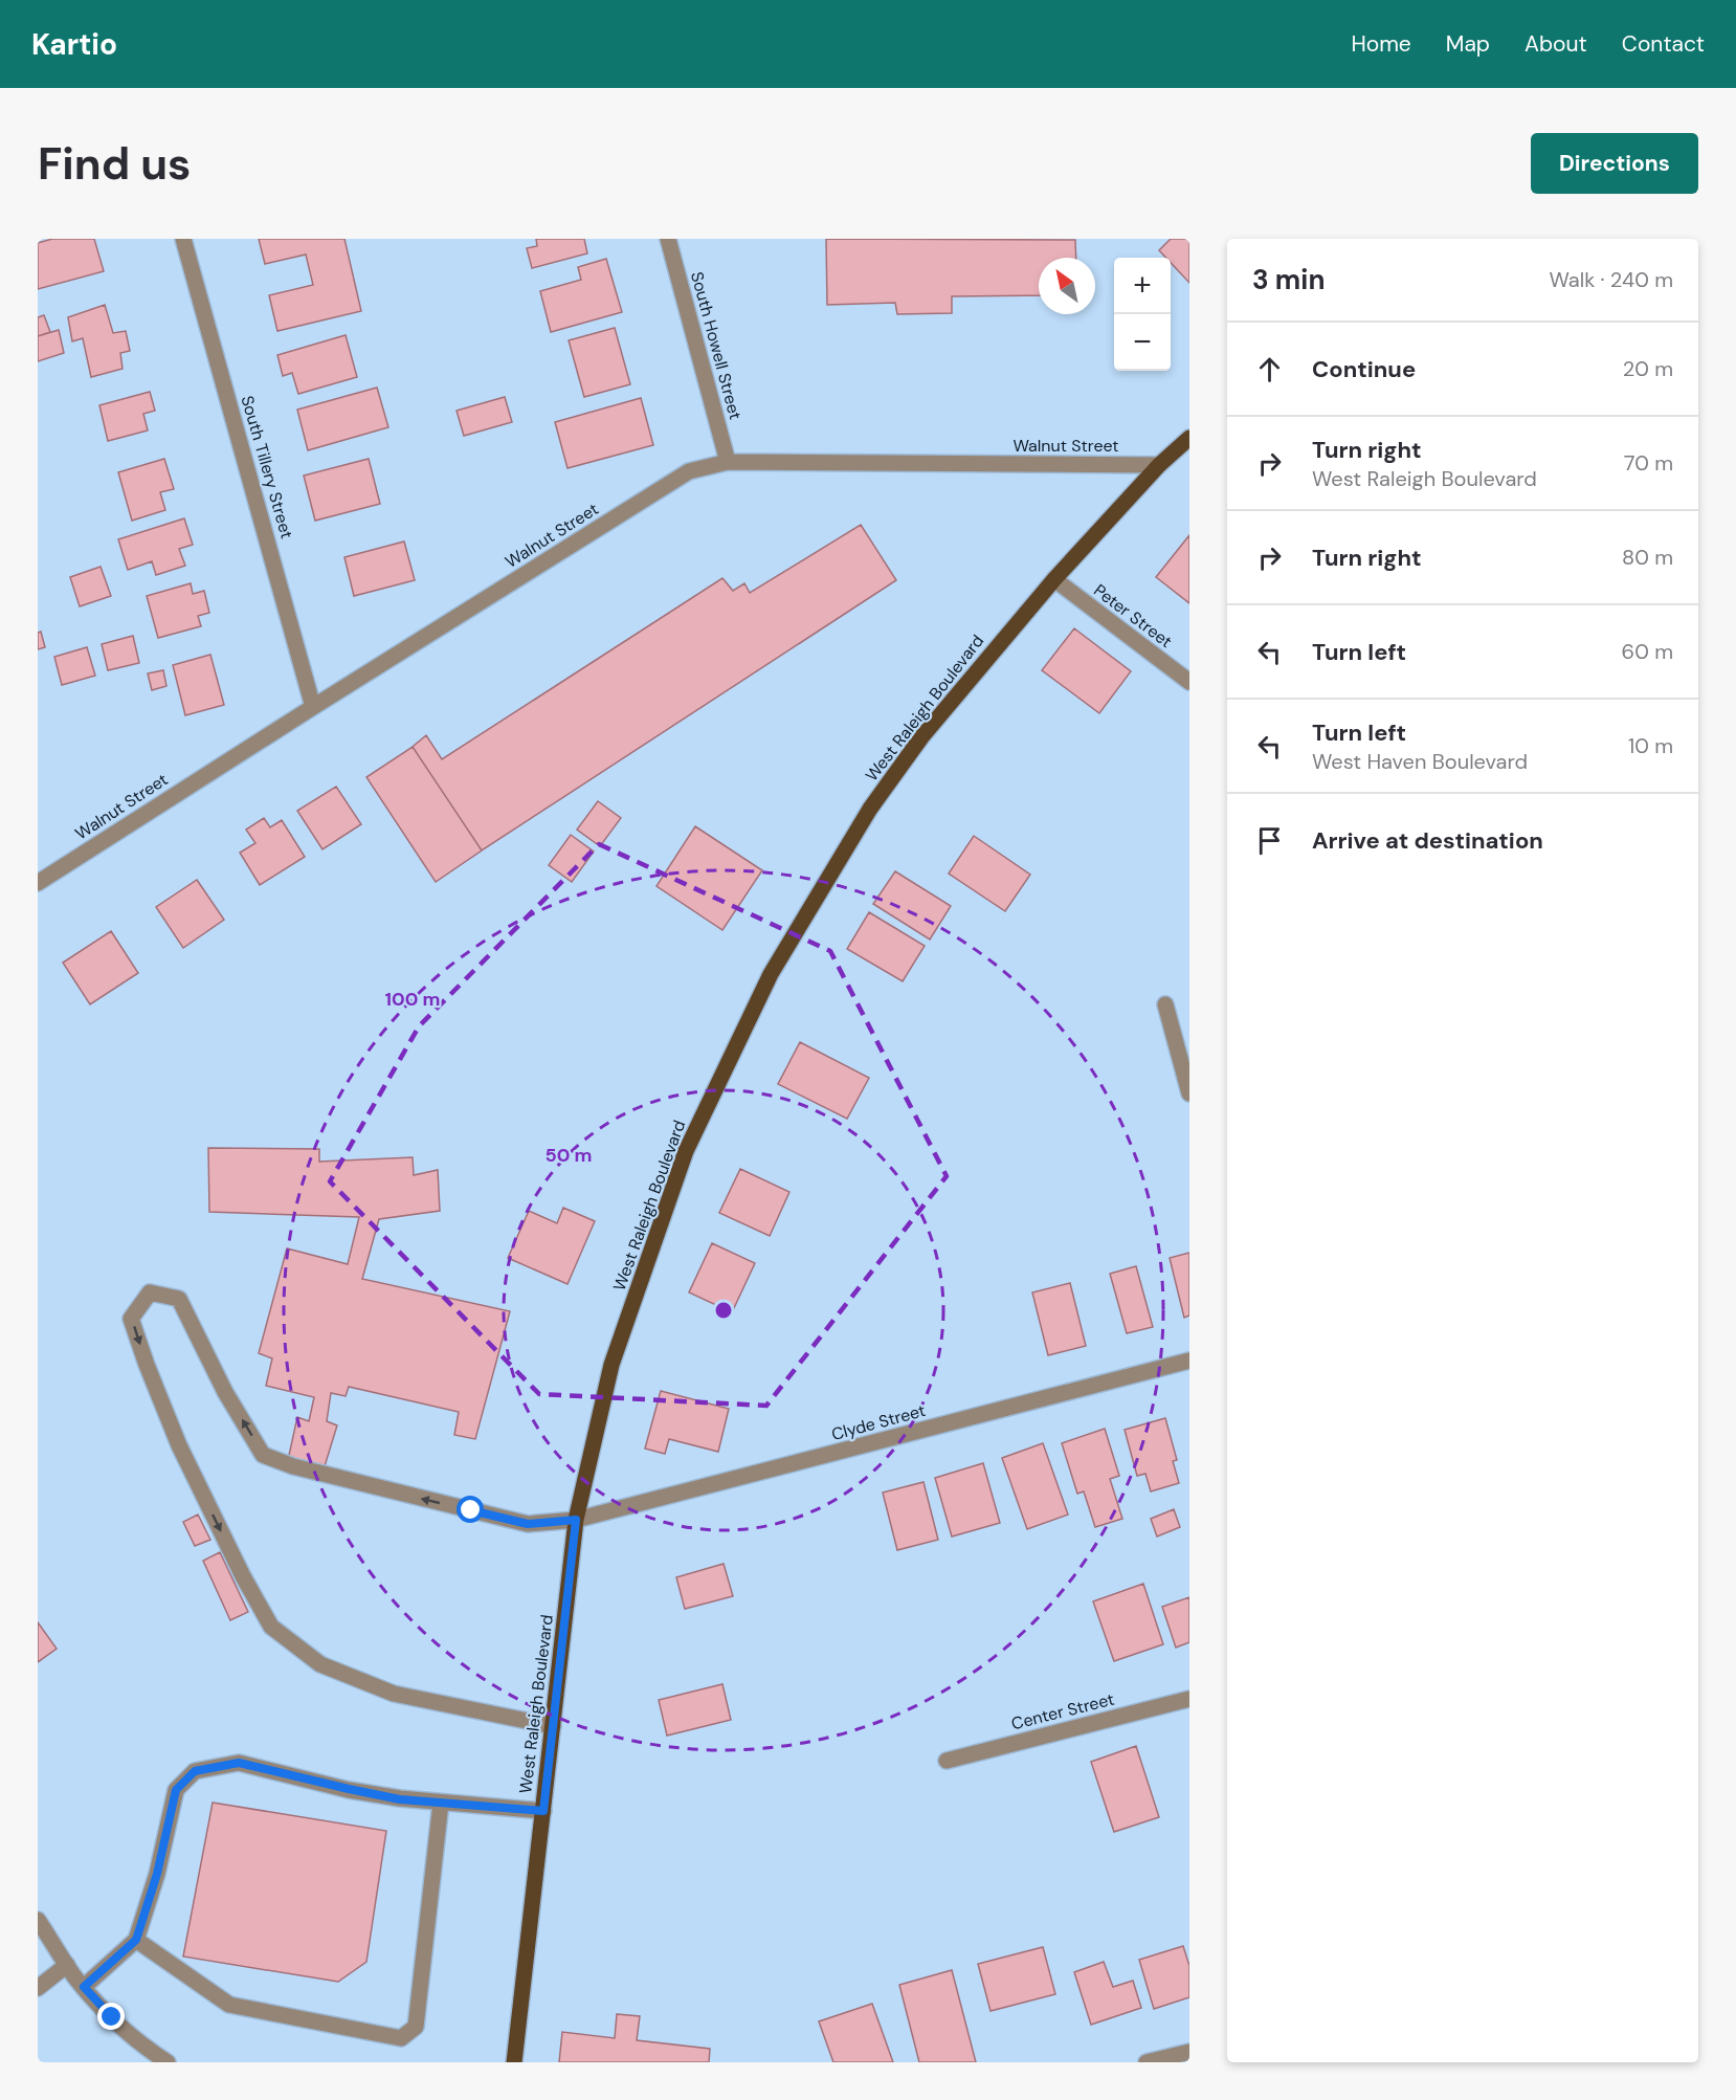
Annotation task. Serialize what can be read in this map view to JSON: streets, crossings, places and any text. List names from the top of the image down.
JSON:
{
  "streets": {
    "main road": ["West Raleigh Boulevard"],
    "street": [
      "South Howell Street",
      "Walnut Street",
      "South Tillery Street",
      "Peter Street",
      "Clyde Street",
      "Center Street"
    ]
  },
  "crossings": [
    ["South Howell Street", "Walnut Street"],
    ["Walnut Street", "South Tillery Street"],
    ["Walnut Street", "West Raleigh Boulevard"],
    ["Peter Street", "West Raleigh Boulevard"],
    ["West Raleigh Boulevard", "Clyde Street"]
  ],
  "north": "top left",
  "page": {
    "header": "Kartio",
    "nav": [
      "Home",
      "Map",
      "About",
      "Contact"
    ],
    "buttons": "Directions",
    "title": "Find us",
    "heading": ["3 min", "Walk · 240 m"],
    "map_buttons": ["+", "−"],
    "list": [
      ["Continue", "20 m"],
      ["Turn right", "West Raleigh Boulevard", "70 m"],
      ["Turn right", "80 m"],
      ["Turn left", "60 m"],
      ["Turn left", "West Haven Boulevard", "10 m"],
      "Arrive at destination"
    ]
  },
  "rings": ["100 m", "50 m"]
}
